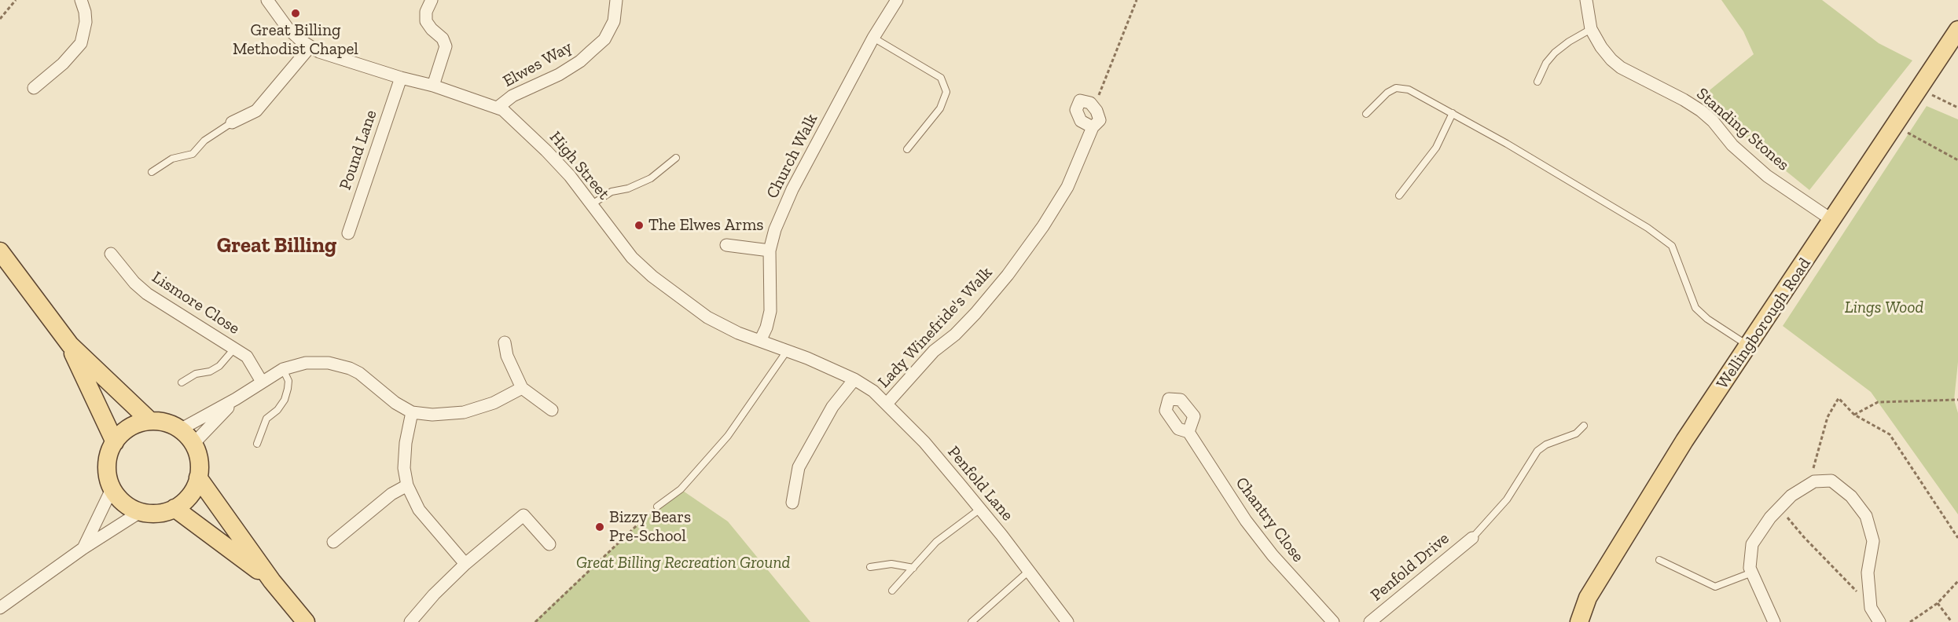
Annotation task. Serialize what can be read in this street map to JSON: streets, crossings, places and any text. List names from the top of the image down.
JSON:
{
  "streets": {
    "main road": ["Wellingborough Road"],
    "street": [
      "Elwes Way",
      "Standing Stones",
      "Pound Lane",
      "Church Walk",
      "High Street",
      "Lismore Close",
      "Lady Winefride's Walk",
      "Penfold Lane",
      "Chantry Close",
      "Penfold Drive"
    ]
  },
  "crossings": [
    ["Elwes Way", "High Street"],
    ["Standing Stones", "Wellingborough Road"],
    ["Pound Lane", "High Street"],
    ["Church Walk", "High Street"],
    ["High Street", "Penfold Lane"],
    ["Lady Winefride's Walk", "Penfold Lane"]
  ],
  "districts": ["Great Billing"],
  "parks": ["Lings Wood", "Great Billing Recreation Ground"],
  "places": ["Great Billing Methodist Chapel", "The Elwes Arms", "Bizzy Bears Pre-School"]
}
